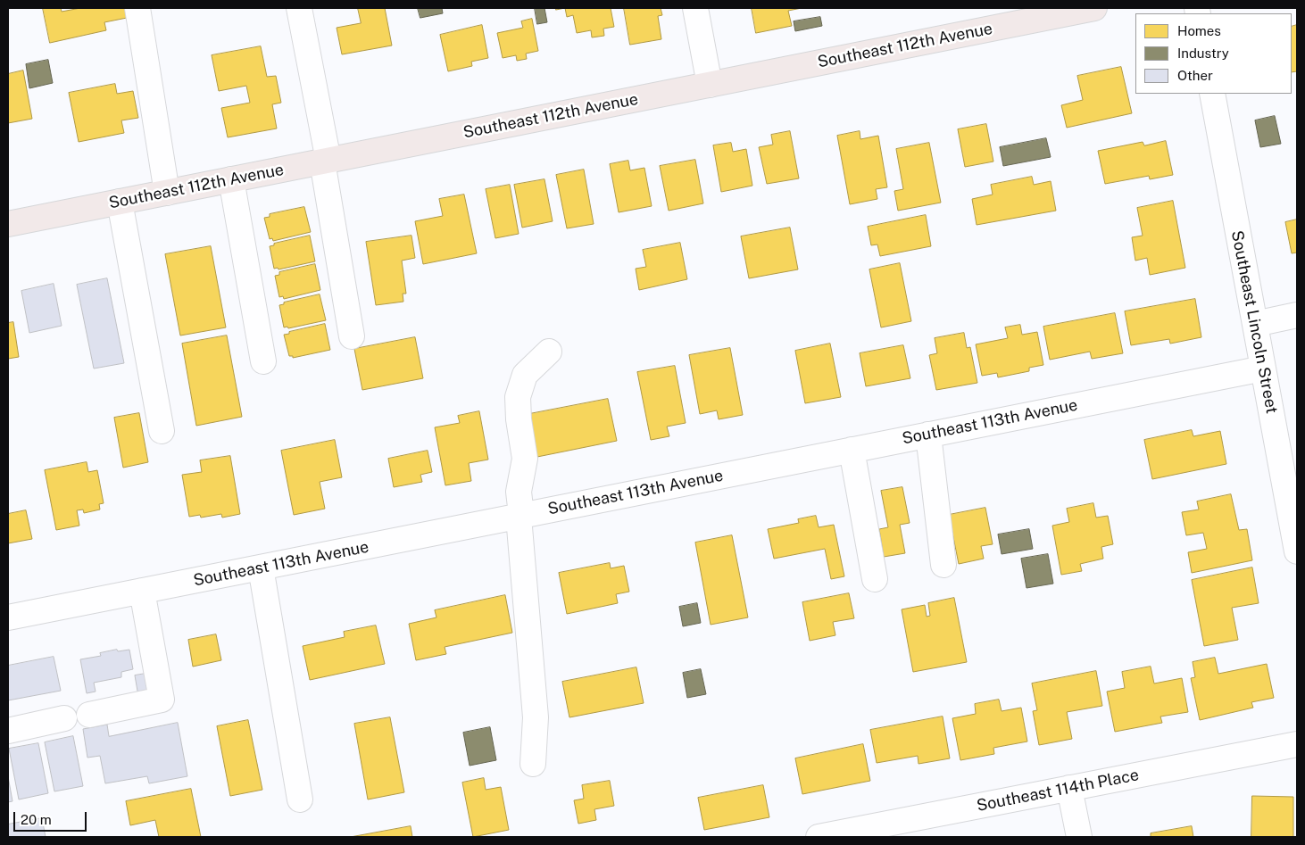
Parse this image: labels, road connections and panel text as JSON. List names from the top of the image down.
{
  "streets": {
    "main road": ["Southeast 112th Avenue"],
    "street": ["Southeast Lincoln Street", "Southeast 113th Avenue", "Southeast 114th Place"]
  },
  "crossings": [
    ["Southeast Lincoln Street", "Southeast 113th Avenue"]
  ],
  "legend": ["Homes", "Industry", "Other"],
  "scale_bar": "20 m"
}
